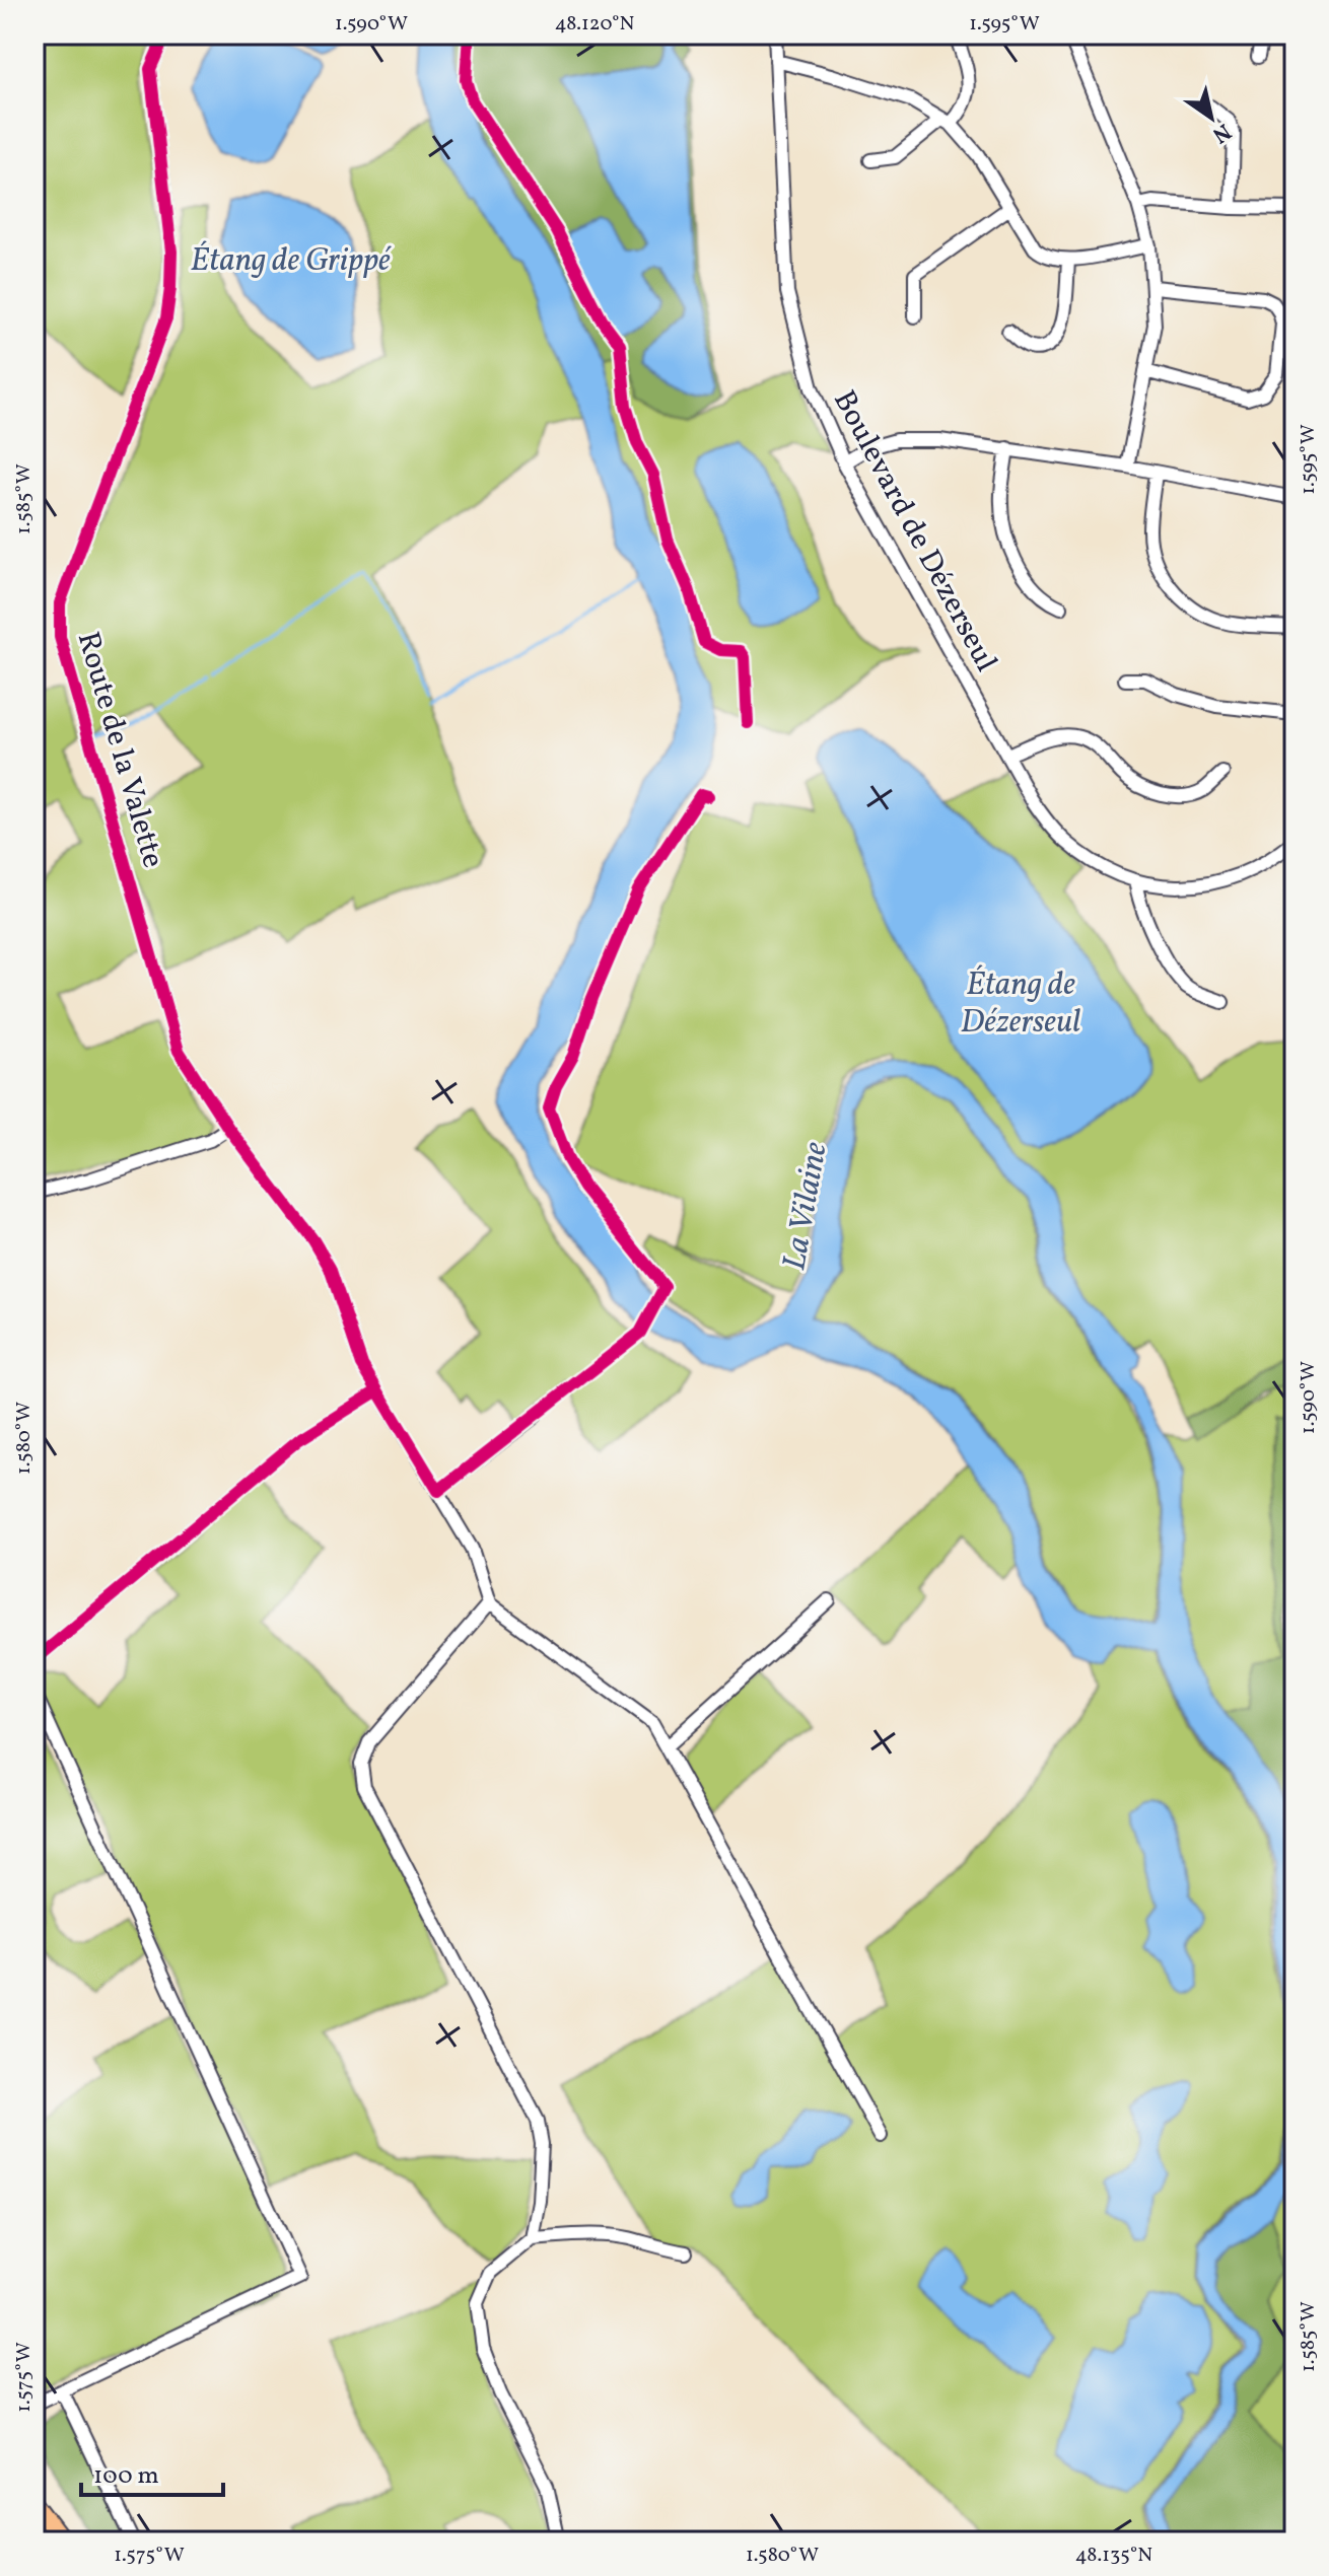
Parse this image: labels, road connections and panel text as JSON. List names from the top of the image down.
{
  "streets": {
    "street": ["Boulevard de Dézerseul", "Route de la Valette"]
  },
  "water": ["Étang de Grippé", "Étang de Dézerseul", "La Vilaine"],
  "scale_bar": "100 m",
  "north": "bottom right",
  "coordinates": [
    "1.590°W",
    "48.120°N",
    "1.595°W",
    "1.585°W",
    "1.580°W",
    "1.575°W",
    "48.135°N"
  ]
}
